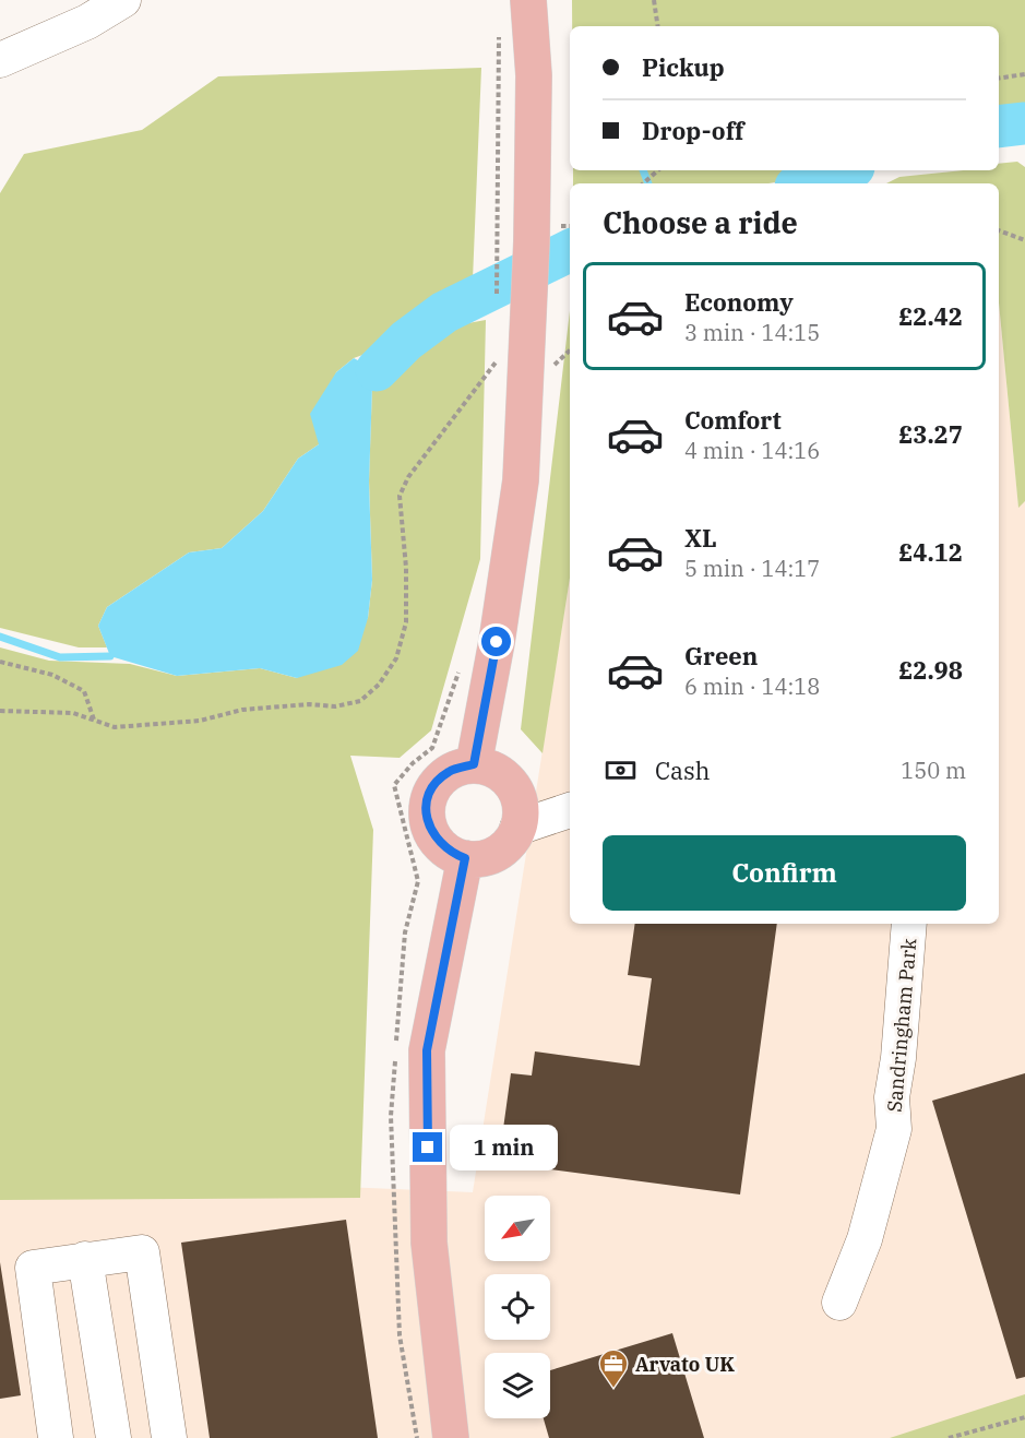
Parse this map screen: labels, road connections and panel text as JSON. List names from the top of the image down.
{
  "streets": {
    "street": ["Sandringham Park"]
  },
  "places": {
    "office": ["Arvato UK"]
  },
  "north": "bottom left",
  "page": {
    "banner": ["Pickup", "Drop-off"],
    "heading": "Choose a ride",
    "list": [
      {
        "name": "Economy",
        "note": "3 min · 14:15",
        "value": "£2.42"
      },
      {
        "name": "Comfort",
        "note": "4 min · 14:16",
        "value": "£3.27"
      },
      {
        "name": "XL",
        "note": "5 min · 14:17",
        "value": "£4.12"
      },
      {
        "name": "Green",
        "note": "6 min · 14:18",
        "value": "£2.98"
      }
    ],
    "pay": ["Cash", "150 m"],
    "buttons": "Confirm",
    "bubble": "1 min"
  }
}
